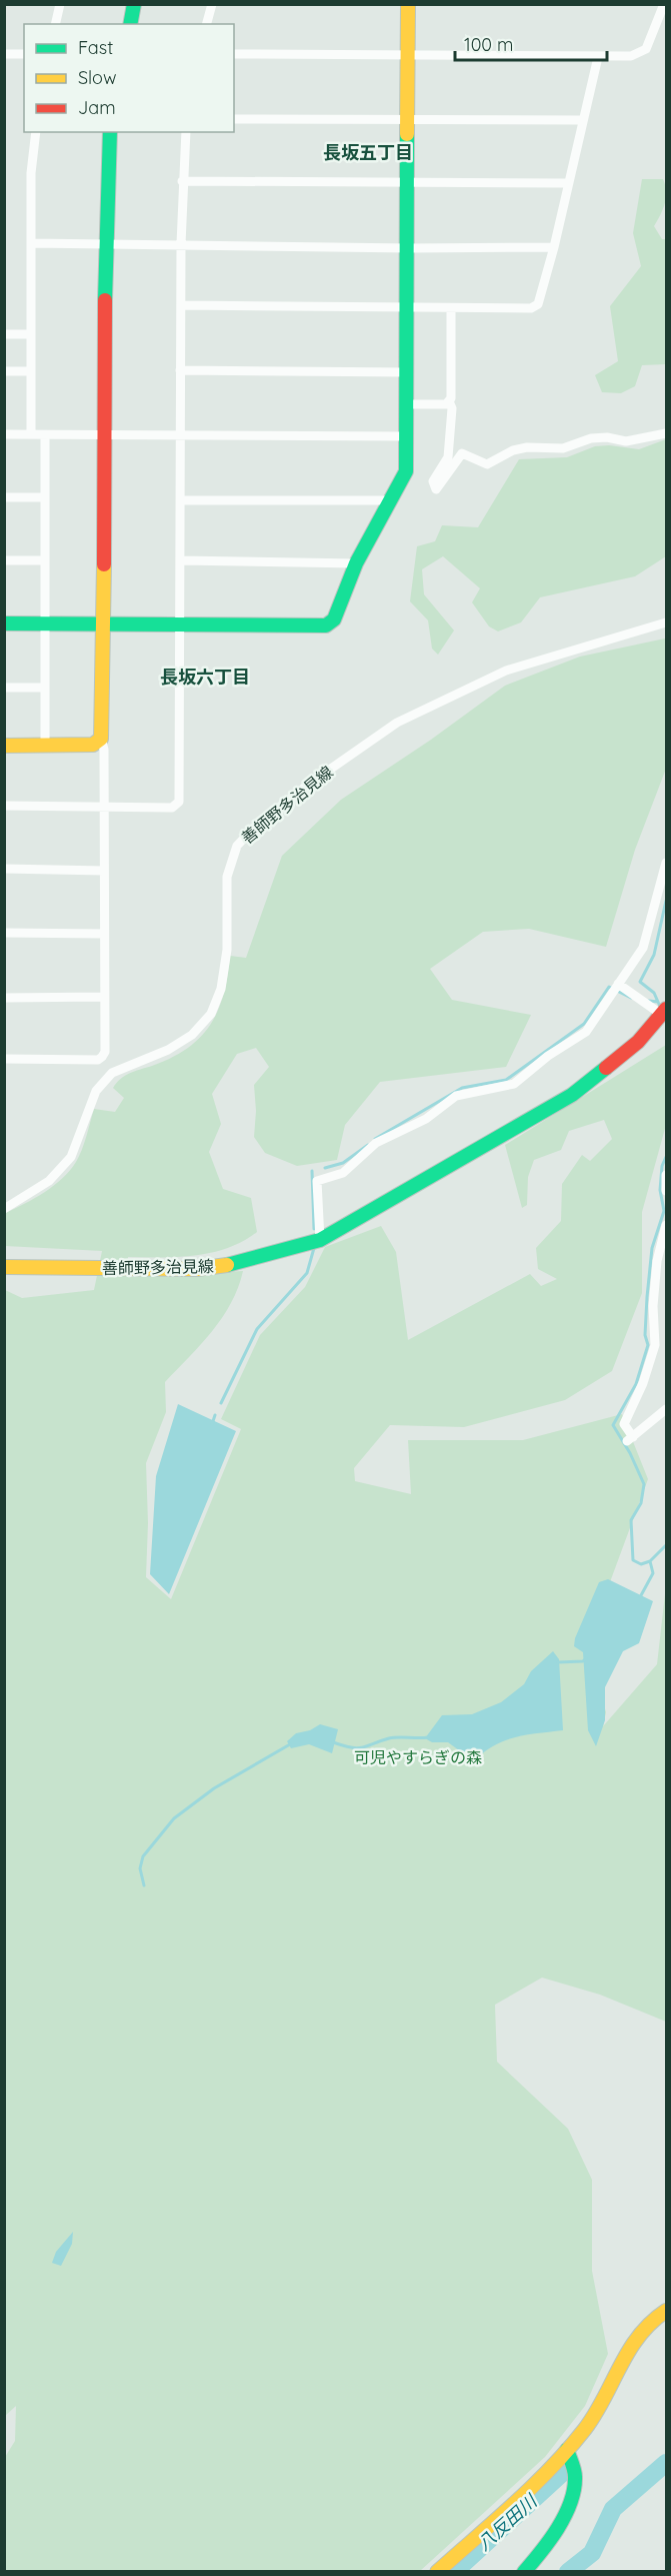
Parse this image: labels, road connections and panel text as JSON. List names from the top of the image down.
{
  "streets": {
    "street": ["善師野多治見線"]
  },
  "districts": ["長坂五丁目", "長坂六丁目"],
  "water": ["八反田川"],
  "parks": ["可児やすらぎの森"],
  "legend": ["Fast", "Slow", "Jam"],
  "scale_bar": "100 m"
}
